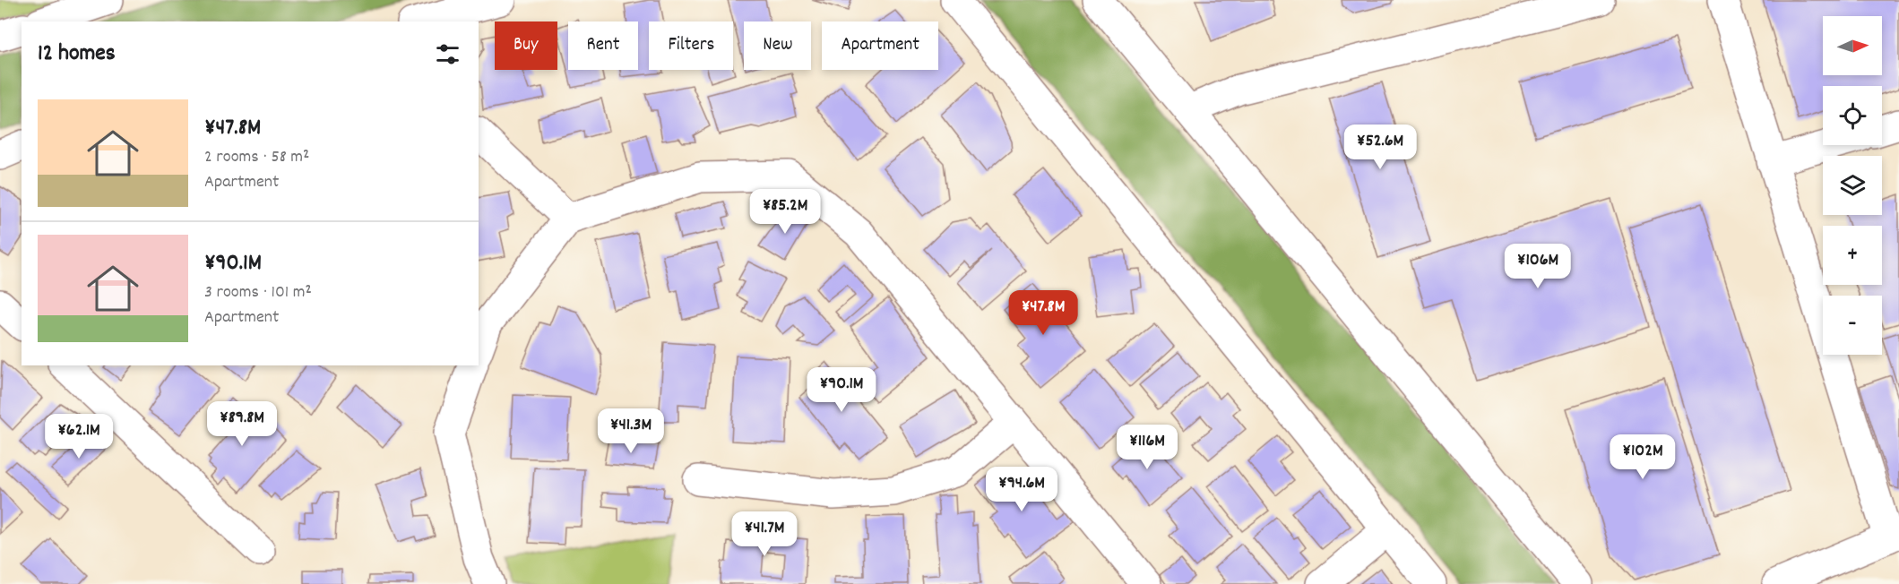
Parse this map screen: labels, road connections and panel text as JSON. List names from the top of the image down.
{
  "north": "right",
  "page": {
    "map_buttons": ["+", "−"],
    "chip": [
      "Buy",
      "Rent",
      "Filters",
      "New",
      "Apartment"
    ],
    "heading": "12 homes",
    "list": [
      {
        "name": "¥47.8M",
        "note": "2 rooms · 58 m² · Apartment"
      },
      {
        "name": "¥90.1M",
        "note": "3 rooms · 101 m² · Apartment"
      }
    ],
    "price": [
      "¥52.6M",
      "¥85.2M",
      "¥106M",
      "¥47.8M",
      "¥90.1M",
      "¥89.8M",
      "¥41.3M",
      "¥62.1M",
      "¥116M",
      "¥102M",
      "¥94.6M",
      "¥41.7M"
    ]
  }
}
